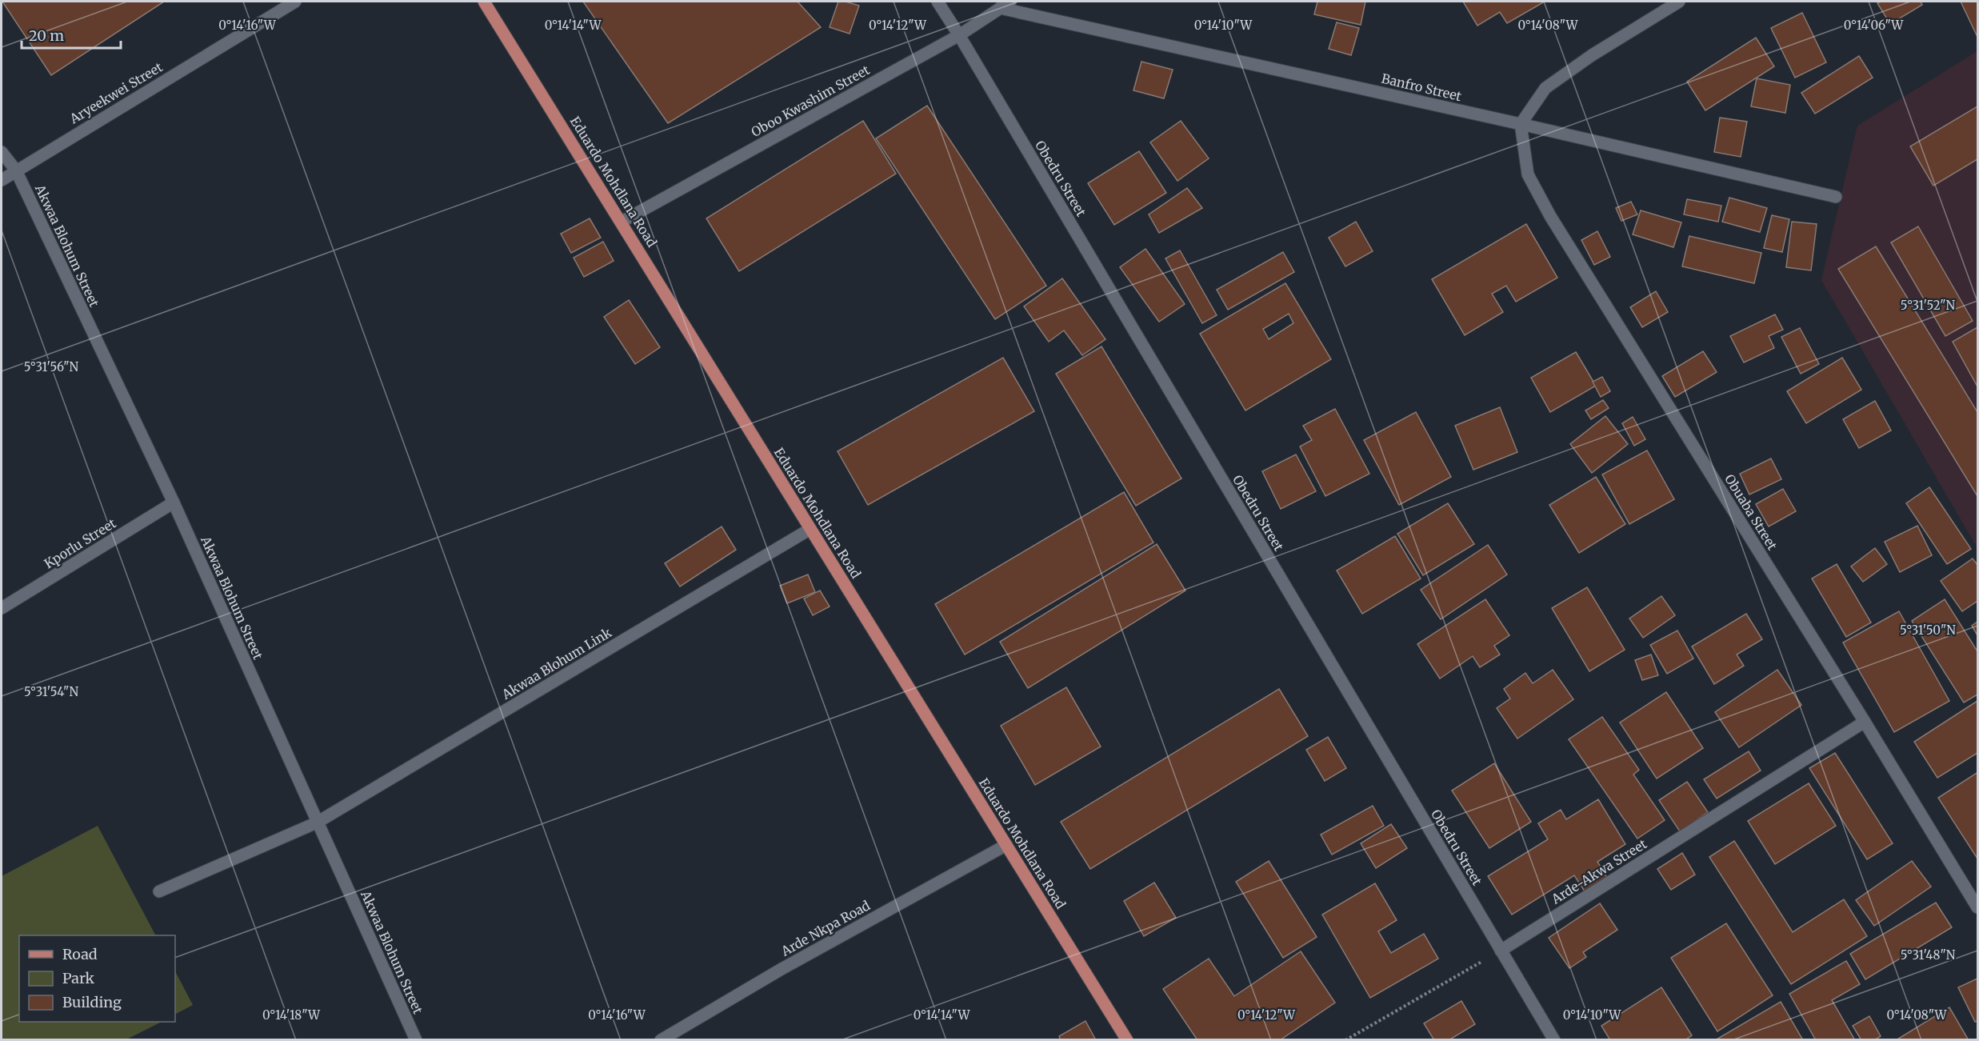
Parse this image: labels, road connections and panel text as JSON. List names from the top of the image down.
{
  "streets": {
    "main road": ["Eduardo Mohdlana Road"],
    "street": [
      "Banfro Street",
      "Aryeekwei Street",
      "Oboo Kwashim Street",
      "Obedru Street",
      "Akwaa Blohum Street",
      "Obuaba Street",
      "Kporlu Street",
      "Akwaa Blohum Link",
      "Arde-Akwa Street",
      "Arde Nkpa Road"
    ]
  },
  "crossings": [
    ["Banfro Street", "Oboo Kwashim Street"],
    ["Banfro Street", "Obuaba Street"],
    ["Aryeekwei Street", "Akwaa Blohum Street"],
    ["Oboo Kwashim Street", "Obedru Street"],
    ["Oboo Kwashim Street", "Eduardo Mohdlana Road"],
    ["Obedru Street", "Arde-Akwa Street"],
    ["Eduardo Mohdlana Road", "Akwaa Blohum Link"],
    ["Eduardo Mohdlana Road", "Arde Nkpa Road"],
    ["Akwaa Blohum Street", "Kporlu Street"],
    ["Akwaa Blohum Street", "Akwaa Blohum Link"],
    ["Obuaba Street", "Arde-Akwa Street"]
  ],
  "legend": ["Road", "Park", "Building"],
  "scale_bar": "20 m",
  "coordinates": [
    "0°14'16\"W",
    "0°14'14\"W",
    "0°14'12\"W",
    "0°14'10\"W",
    "0°14'08\"W",
    "0°14'06\"W",
    "5°31'52\"N",
    "5°31'56\"N",
    "5°31'50\"N",
    "5°31'54\"N",
    "5°31'48\"N",
    "0°14'18\"W"
  ]
}
